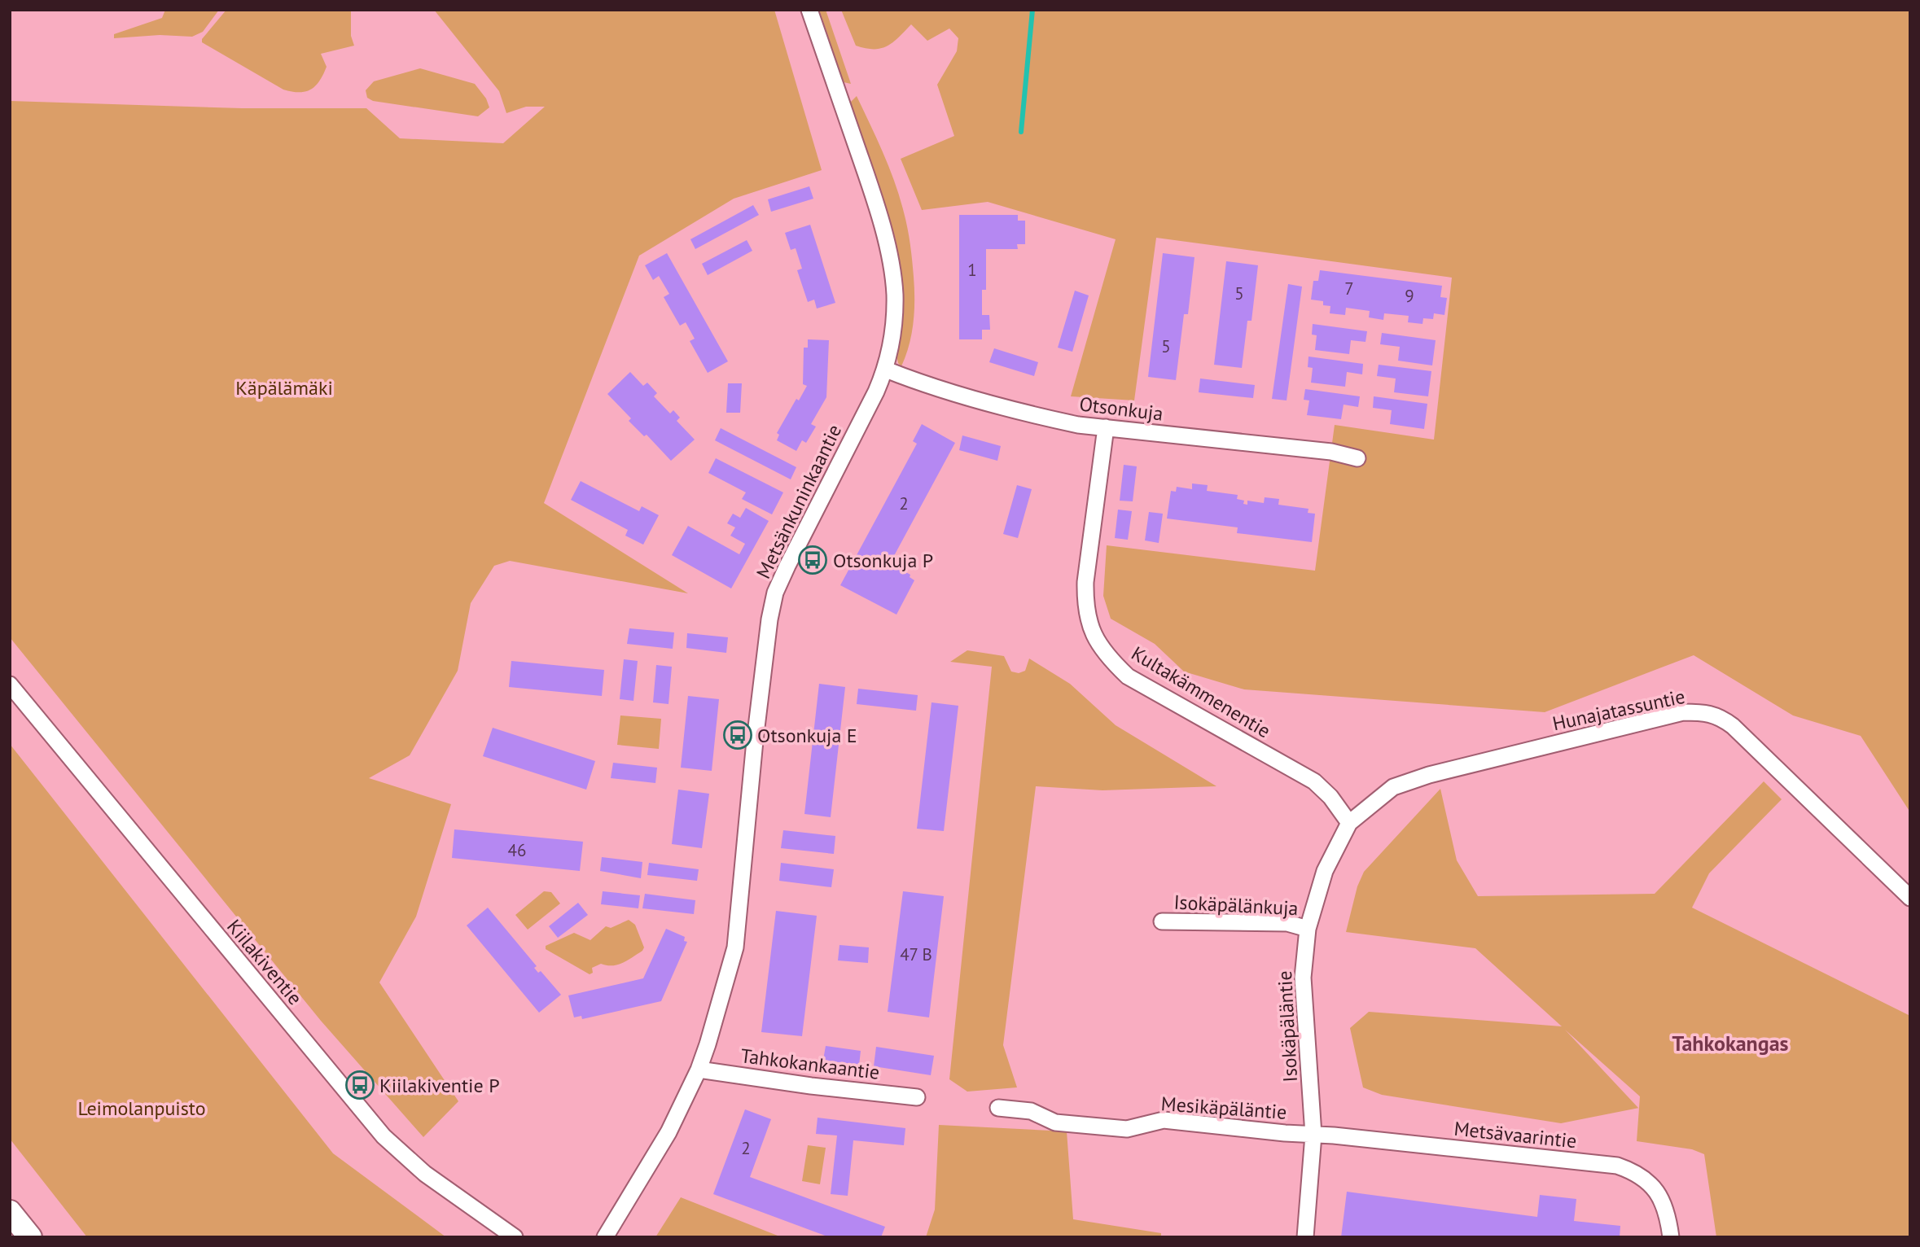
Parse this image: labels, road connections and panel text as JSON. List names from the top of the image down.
{
  "streets": {
    "street": [
      "Otsonkuja",
      "Metsänkuninkaantie",
      "Kultakämmenentie",
      "Hunajatassuntie",
      "Isokäpälänkuja",
      "Kiilakiventie",
      "Isokäpäläntie",
      "Tahkokankaantie",
      "Mesikäpäläntie",
      "Metsävaarintie"
    ]
  },
  "crossings": [
    ["Otsonkuja", "Metsänkuninkaantie"],
    ["Otsonkuja", "Kultakämmenentie"],
    ["Metsänkuninkaantie", "Tahkokankaantie"],
    ["Kultakämmenentie", "Hunajatassuntie"],
    ["Kultakämmenentie", "Isokäpäläntie"],
    ["Hunajatassuntie", "Isokäpäläntie"],
    ["Isokäpälänkuja", "Isokäpäläntie"],
    ["Isokäpäläntie", "Mesikäpäläntie"],
    ["Isokäpäläntie", "Metsävaarintie"],
    ["Mesikäpäläntie", "Metsävaarintie"]
  ],
  "districts": ["Tahkokangas"],
  "parks": ["Käpälämäki", "Leimolanpuisto"],
  "places": {
    "bus stop": ["Otsonkuja P", "Otsonkuja E", "Kiilakiventie P"]
  },
  "house_numbers": [
    "1",
    "7",
    "5",
    "9",
    "5",
    "2",
    "46",
    "47 B",
    "2"
  ]
}
